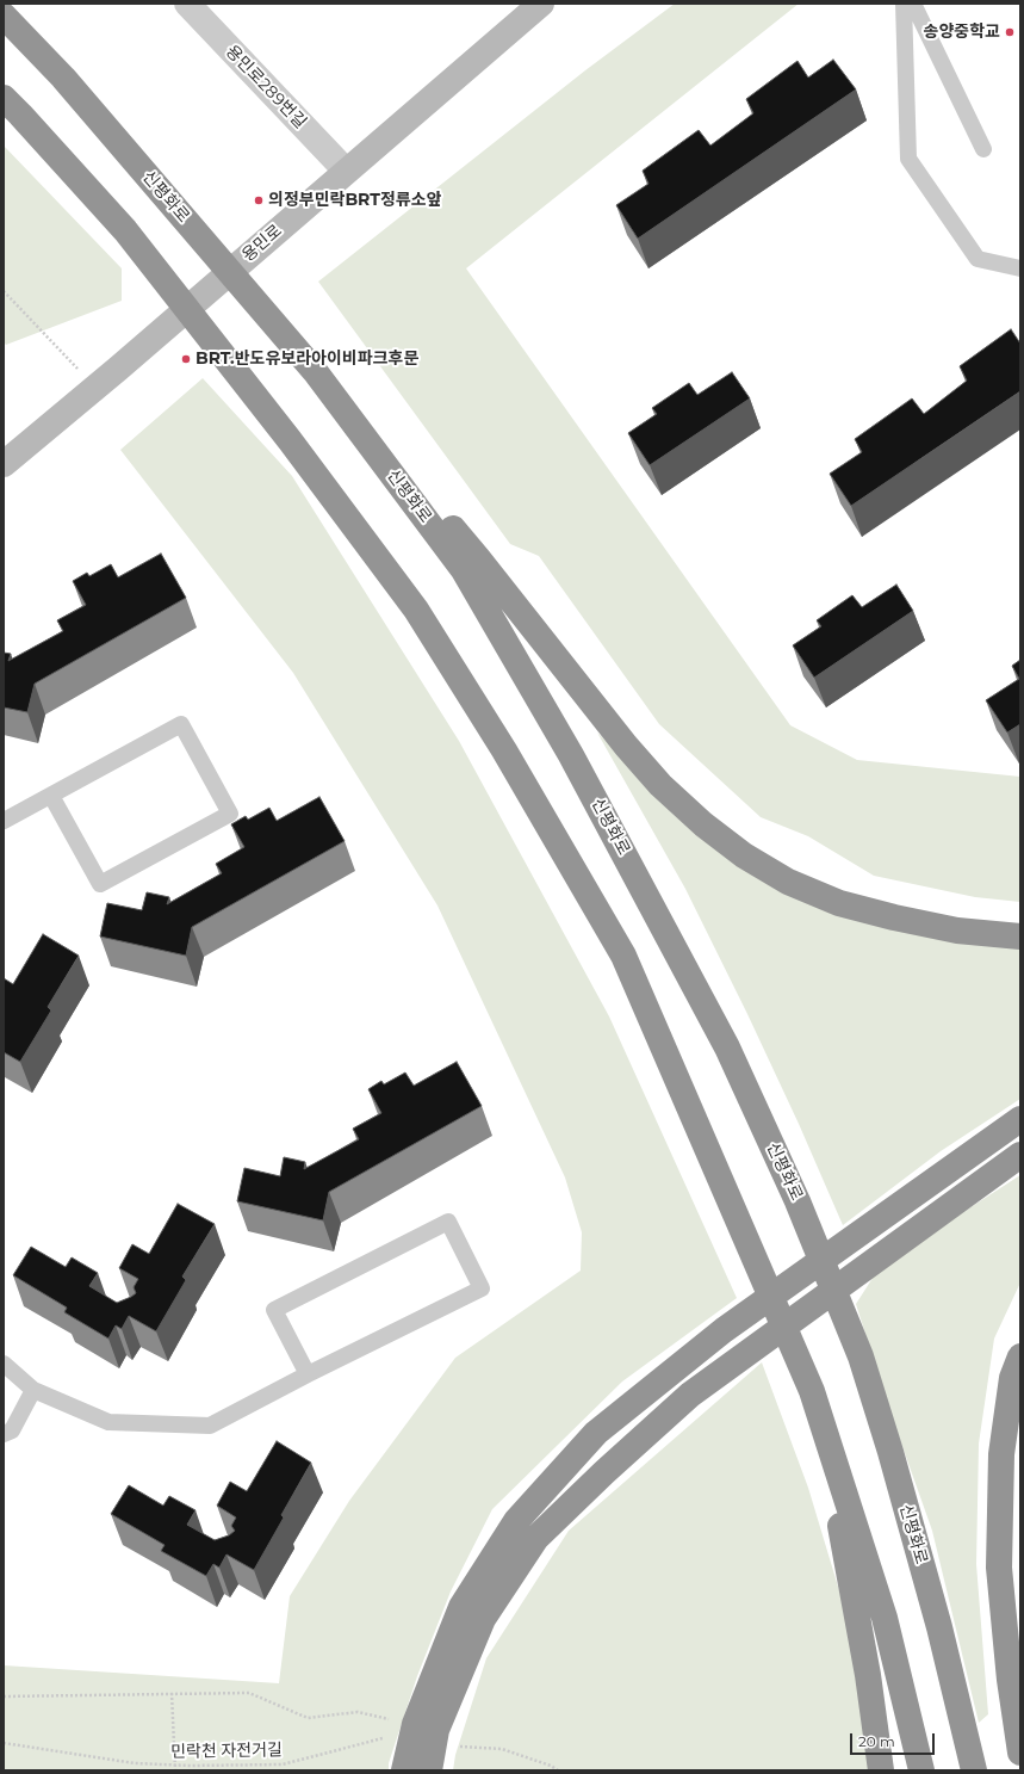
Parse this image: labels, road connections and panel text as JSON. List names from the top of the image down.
{
  "streets": {
    "highway": ["신평화로"],
    "street": ["용민로289번길", "용민로"],
    "path": ["민락천 자전거길"]
  },
  "crossings": [
    ["용민로289번길", "용민로"]
  ],
  "places": ["송양중학교", "의정부민락BRT정류소앞", "BRT.반도유보라아이비파크후문"],
  "scale_bar": "20 m"
}
